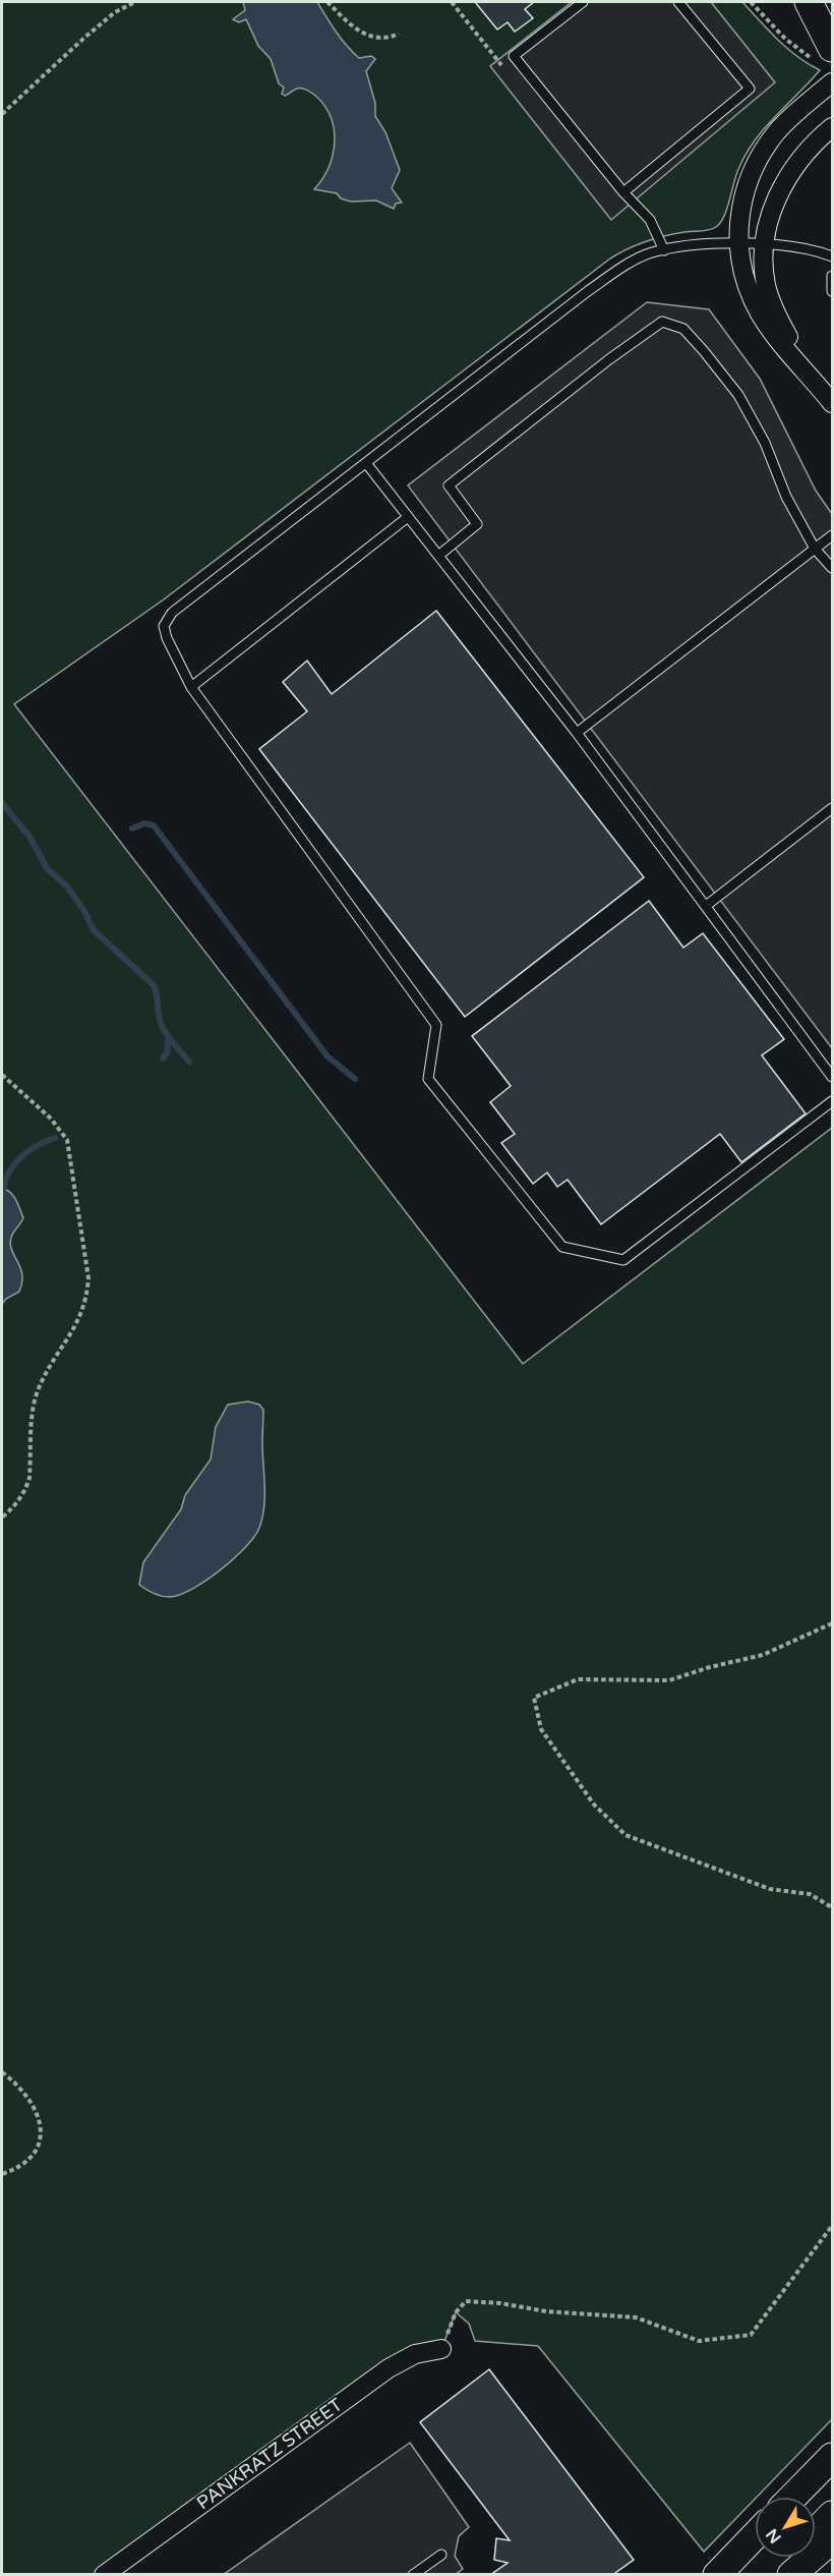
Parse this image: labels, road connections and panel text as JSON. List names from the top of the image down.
{
  "streets": {
    "street": ["PANKRATZ STREET"]
  },
  "north": "bottom left"
}
